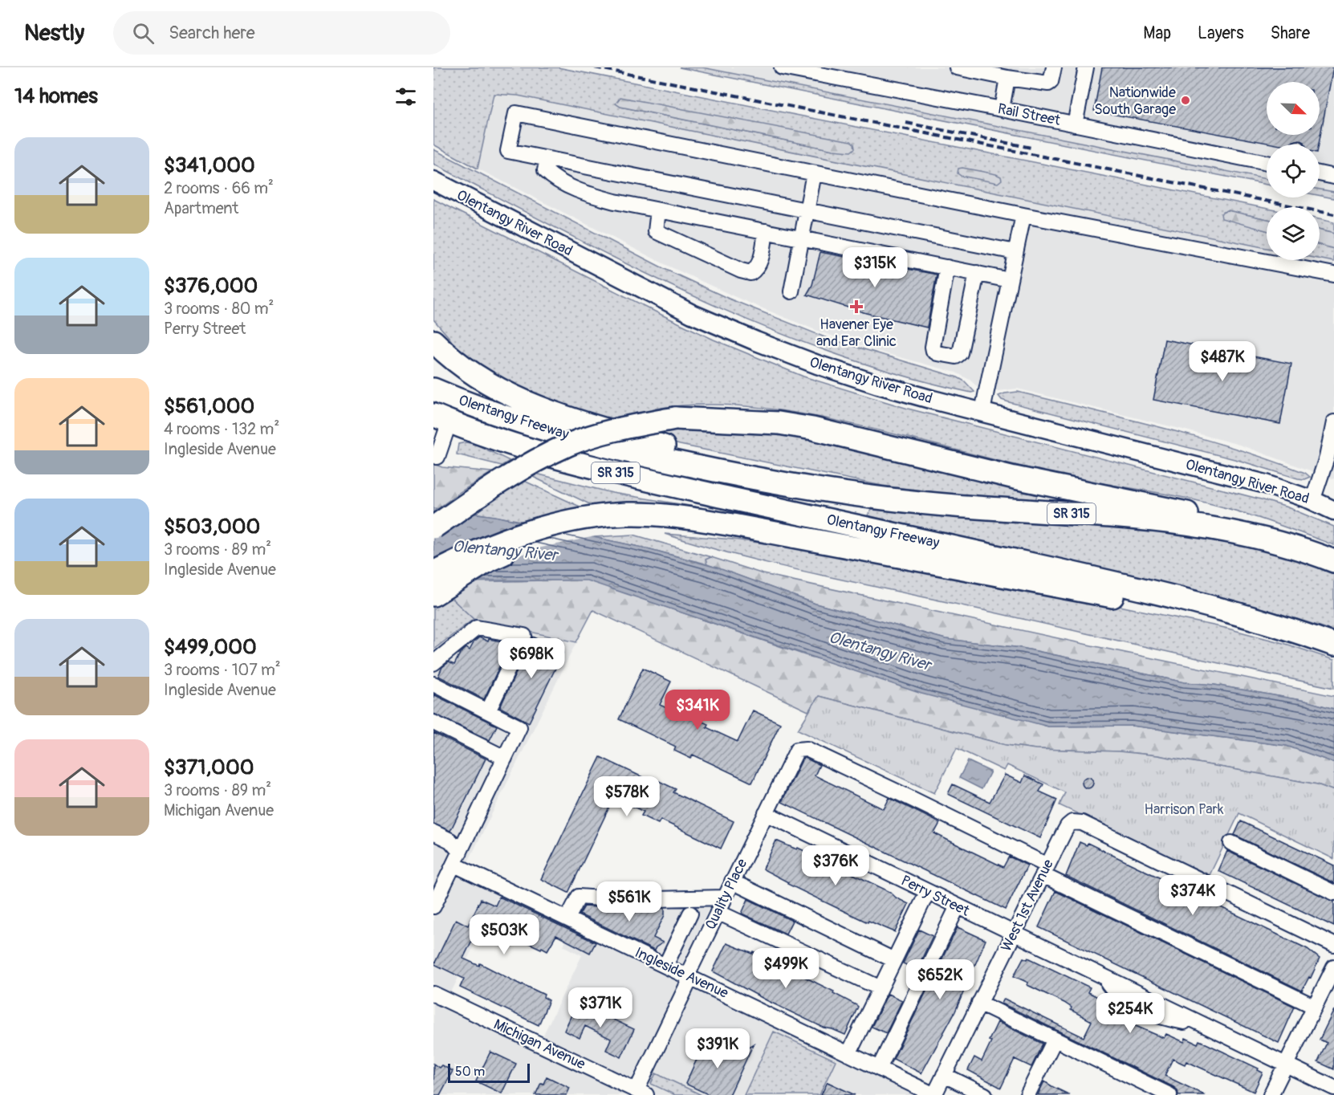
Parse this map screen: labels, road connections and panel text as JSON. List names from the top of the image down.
{
  "streets": {
    "highway": ["Olentangy Freeway", "SR 315"],
    "main road": ["Olentangy River Road"],
    "street": [
      "Rail Street",
      "Quality Place",
      "Perry Street",
      "West 1st Avenue",
      "Ingleside Avenue",
      "Michigan Avenue"
    ]
  },
  "crossings": [
    ["Quality Place", "Perry Street"],
    ["Quality Place", "West 1st Avenue"],
    ["Quality Place", "Ingleside Avenue"],
    ["Quality Place", "Michigan Avenue"],
    ["Perry Street", "West 1st Avenue"],
    ["West 1st Avenue", "Ingleside Avenue"]
  ],
  "water": ["Olentangy River"],
  "parks": ["Harrison Park"],
  "places": {
    "other": ["Nationwide South Garage"],
    "health": ["Havener Eye and Ear Clinic"]
  },
  "scale_bar": "50 m",
  "north": "bottom right",
  "page": {
    "header": "Nestly",
    "search": "Search here",
    "nav": ["Map", "Layers", "Share"],
    "heading": "14 homes",
    "list": [
      {
        "name": "$341,000",
        "note": "2 rooms · 66 m² · Apartment"
      },
      {
        "name": "$376,000",
        "note": "3 rooms · 80 m² · Perry Street"
      },
      {
        "name": "$561,000",
        "note": "4 rooms · 132 m² · Ingleside Avenue"
      },
      {
        "name": "$503,000",
        "note": "3 rooms · 89 m² · Ingleside Avenue"
      },
      {
        "name": "$499,000",
        "note": "3 rooms · 107 m² · Ingleside Avenue"
      },
      {
        "name": "$371,000",
        "note": "3 rooms · 89 m² · Michigan Avenue"
      }
    ],
    "price": [
      "$315K",
      "$487K",
      "$698K",
      "$341K",
      "$578K",
      "$376K",
      "$374K",
      "$561K",
      "$503K",
      "$499K",
      "$652K",
      "$371K",
      "$254K",
      "$391K"
    ],
    "scale": "50 m"
  }
}
